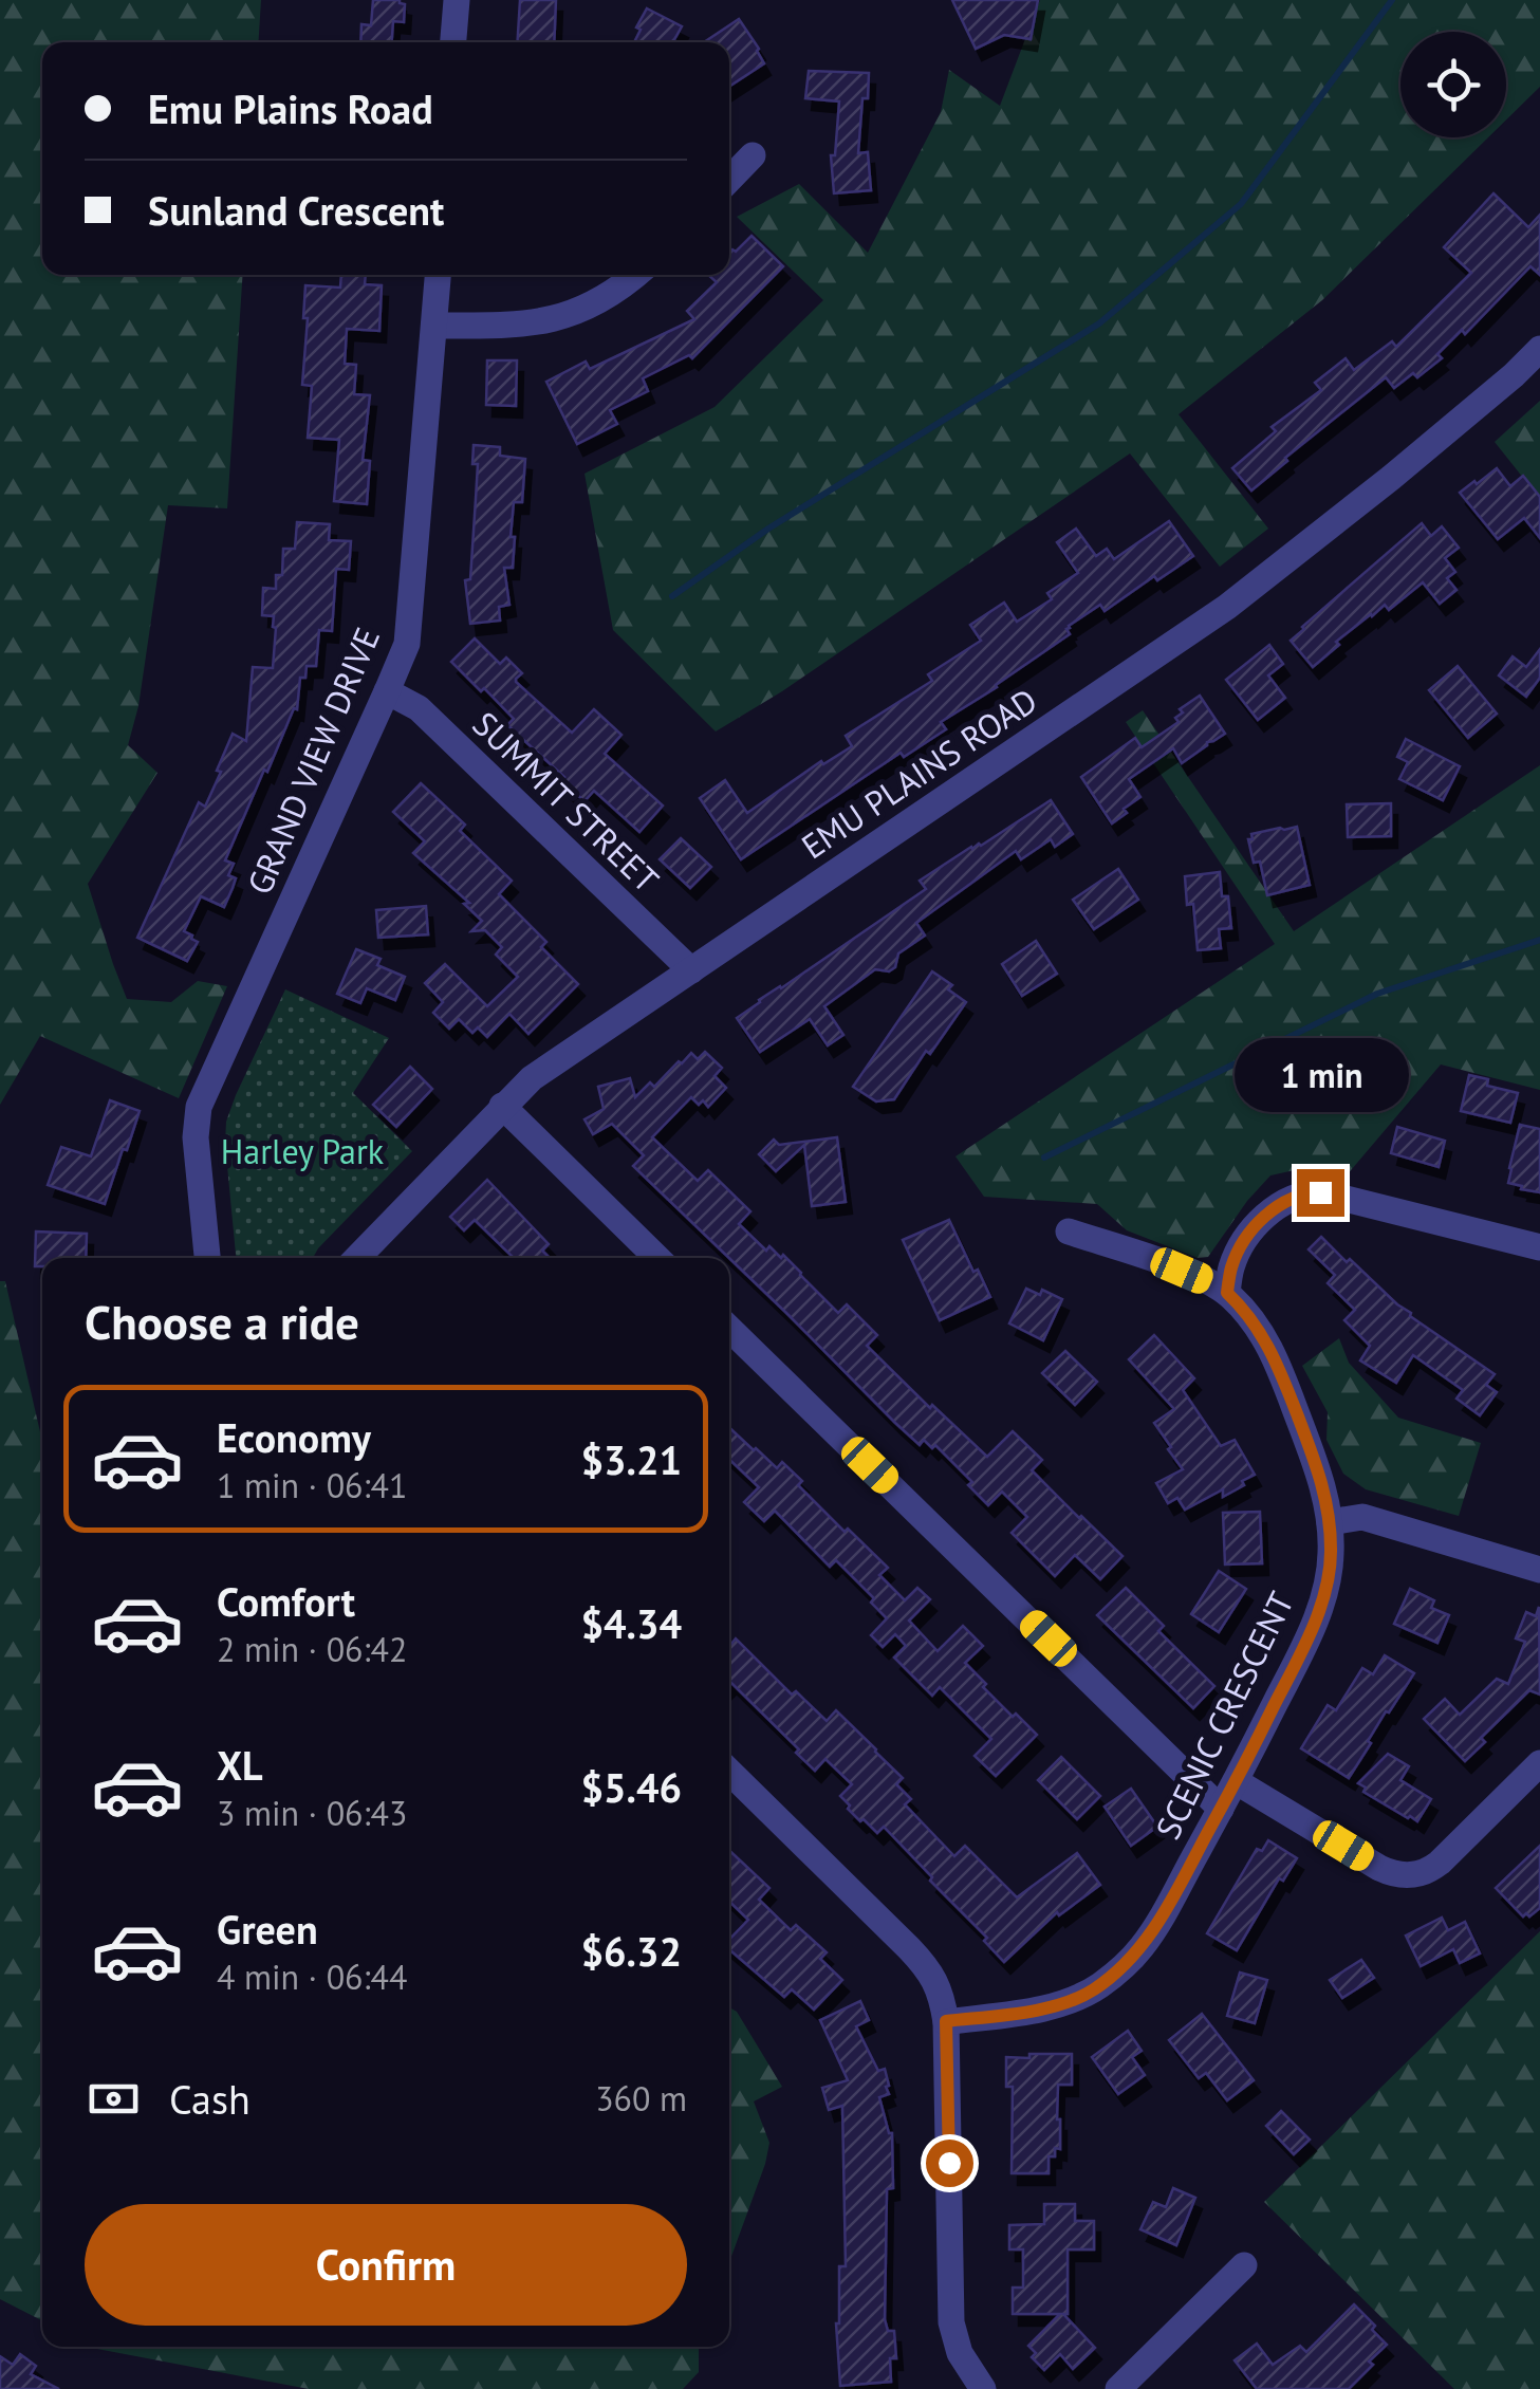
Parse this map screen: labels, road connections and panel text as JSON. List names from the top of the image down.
{
  "streets": {
    "street": [
      "GRAND VIEW DRIVE",
      "EMU PLAINS ROAD",
      "SUMMIT STREET",
      "SCENIC CRESCENT"
    ]
  },
  "crossings": [
    ["GRAND VIEW DRIVE", "SUMMIT STREET"],
    ["EMU PLAINS ROAD", "SUMMIT STREET"]
  ],
  "parks": ["Harley Park"],
  "page": {
    "banner": ["Emu Plains Road", "Sunland Crescent"],
    "bubble": "1 min",
    "heading": "Choose a ride",
    "list": [
      {
        "name": "Economy",
        "note": "1 min · 06:41",
        "value": "$3.21"
      },
      {
        "name": "Comfort",
        "note": "2 min · 06:42",
        "value": "$4.34"
      },
      {
        "name": "XL",
        "note": "3 min · 06:43",
        "value": "$5.46"
      },
      {
        "name": "Green",
        "note": "4 min · 06:44",
        "value": "$6.32"
      }
    ],
    "pay": ["Cash", "360 m"],
    "buttons": "Confirm"
  }
}
